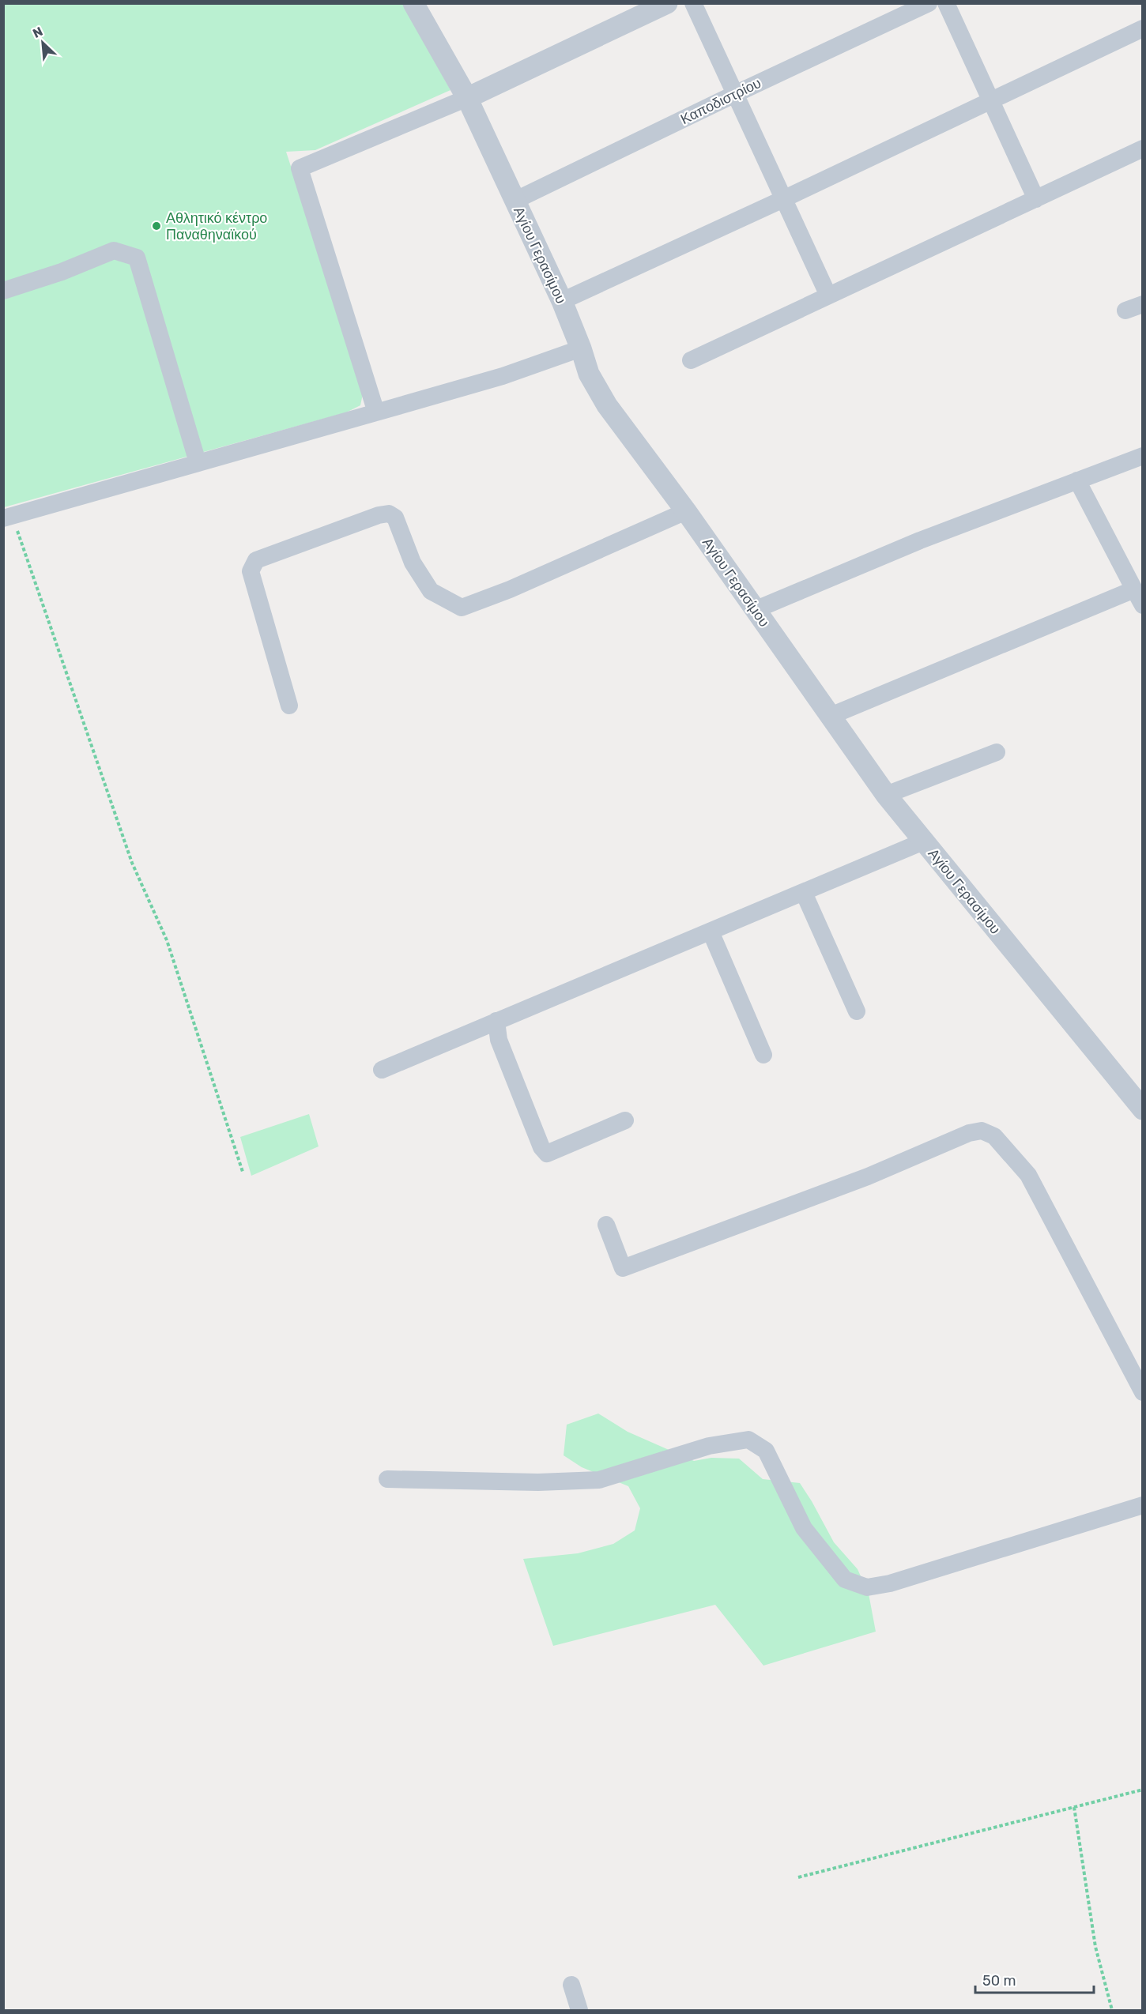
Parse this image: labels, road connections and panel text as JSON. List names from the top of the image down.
{
  "streets": {
    "street": ["Καποδιστρίου", "Αγίου Γερασίμου"]
  },
  "crossings": [
    ["Καποδιστρίου", "Αγίου Γερασίμου"]
  ],
  "places": ["Αθλητικό κέντρο Παναθηναϊκού"],
  "scale_bar": "50 m",
  "north": "top left"
}
